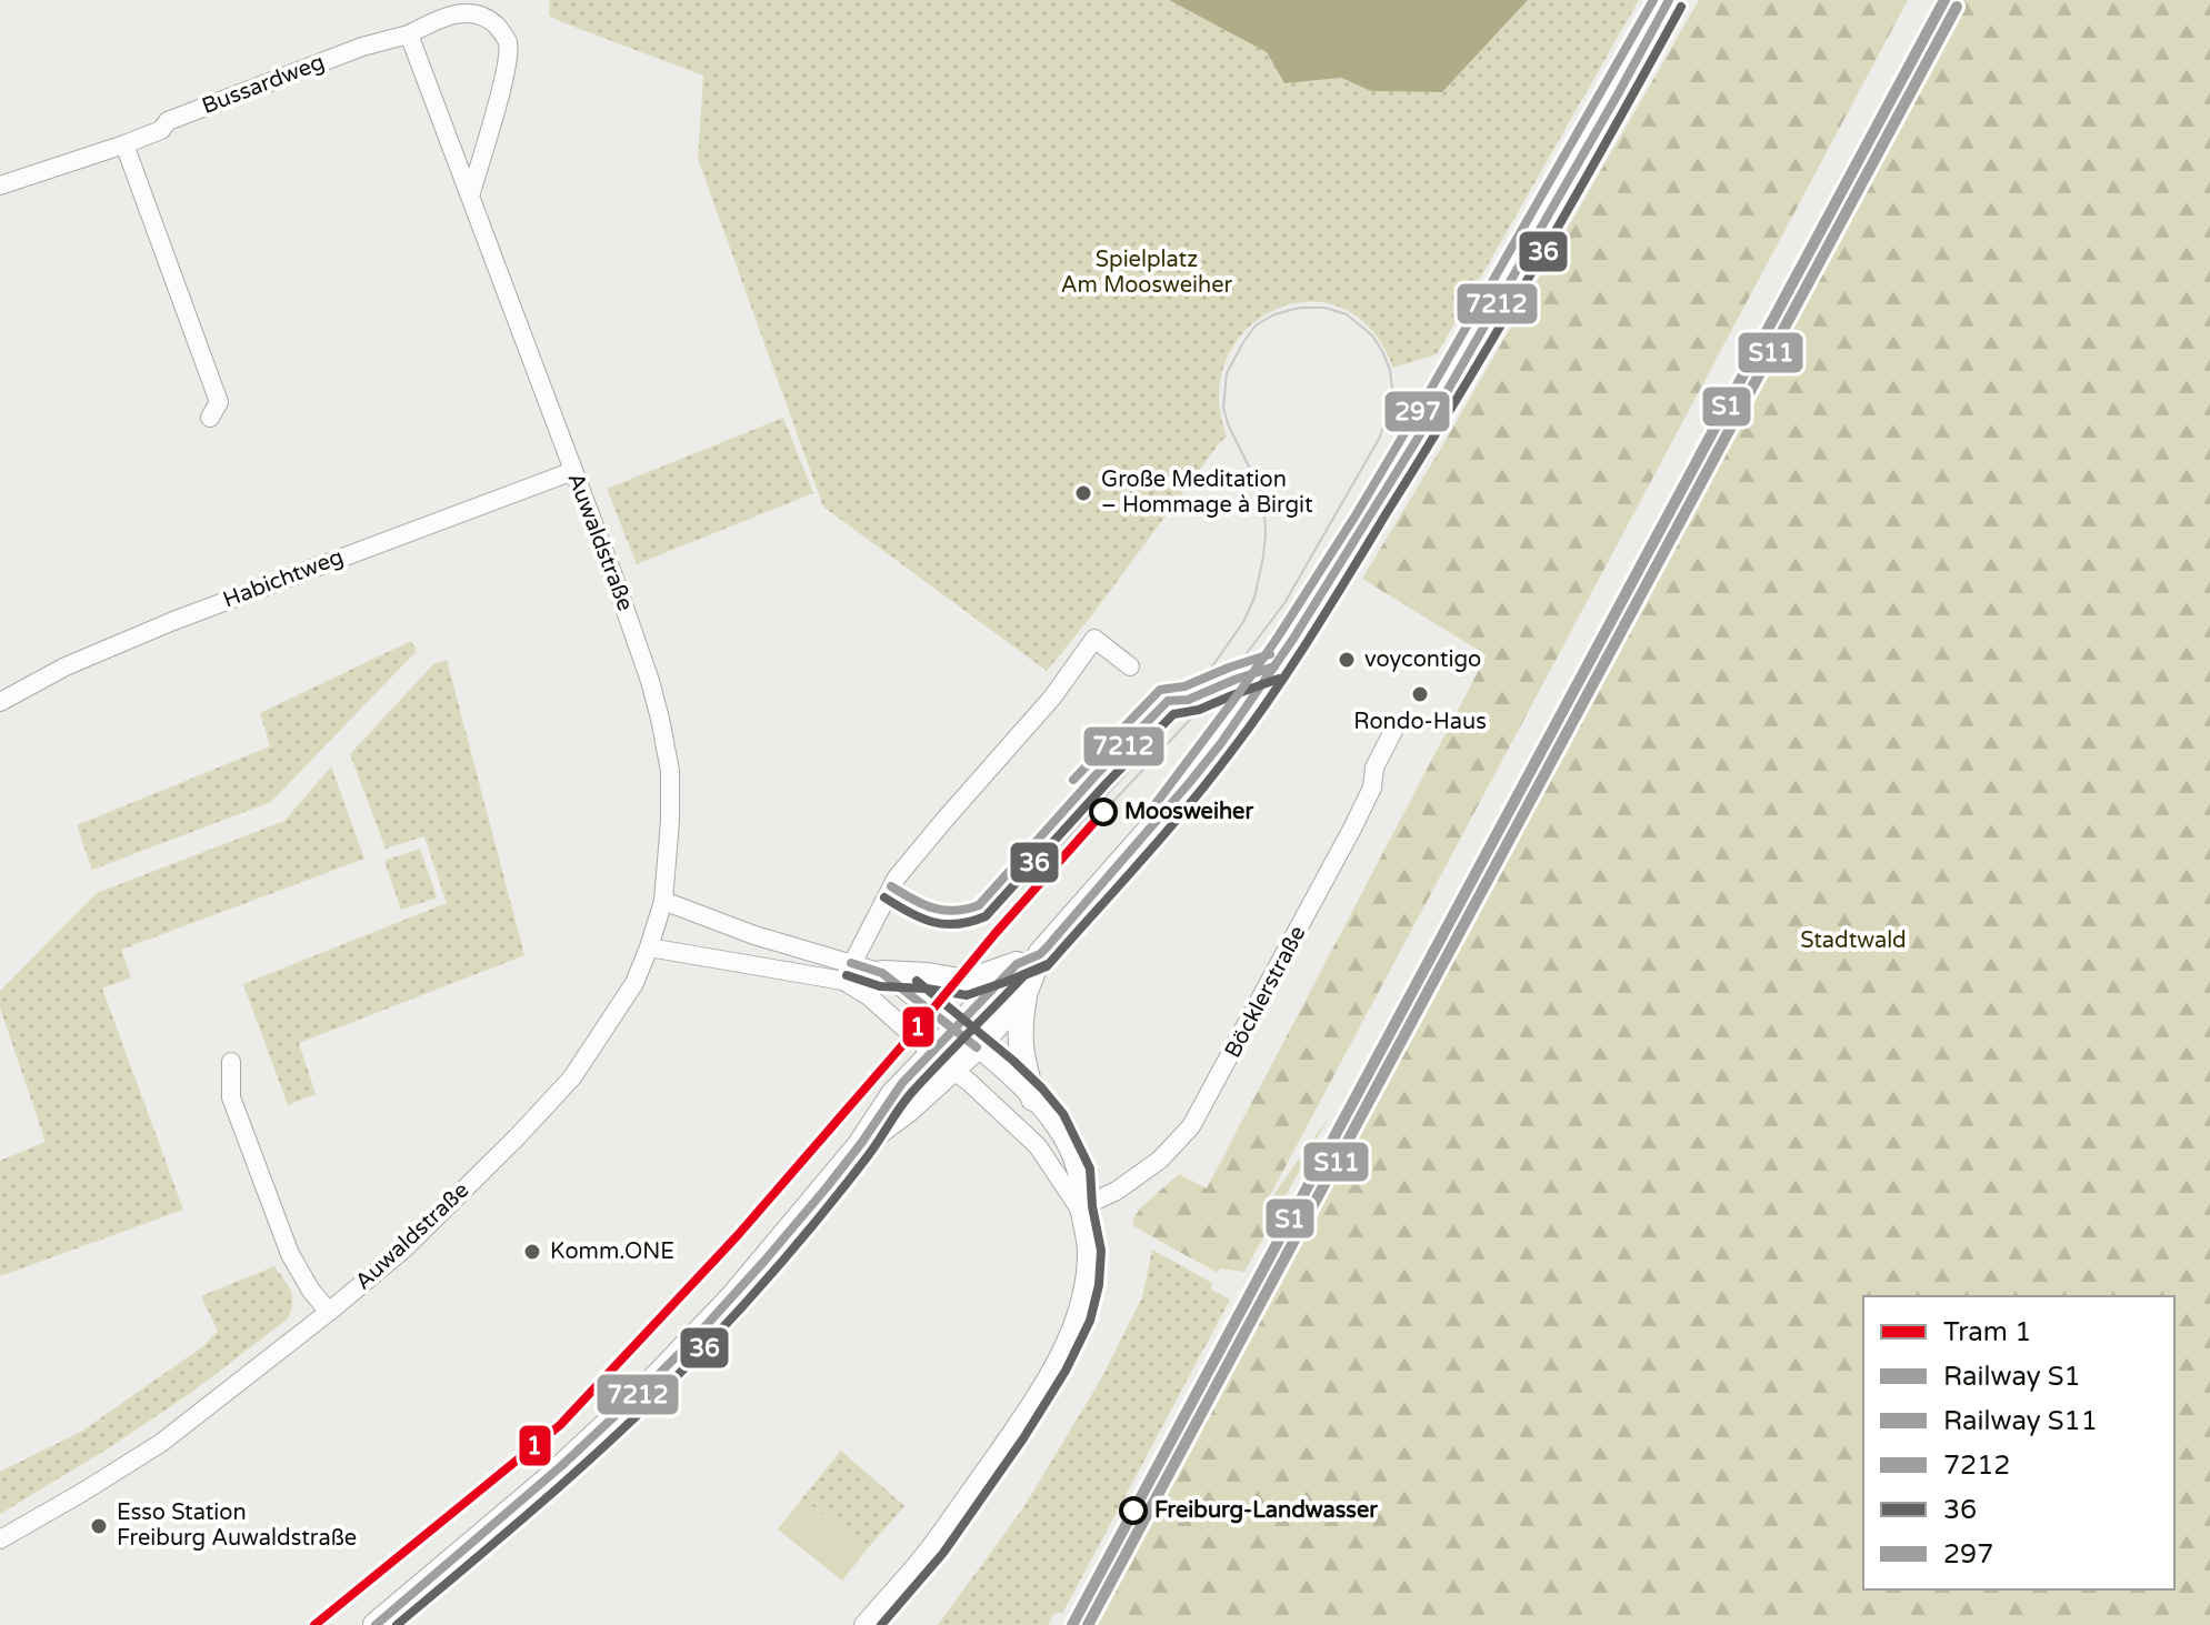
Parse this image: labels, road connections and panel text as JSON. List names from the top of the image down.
{
  "streets": {
    "street": [
      "Bussardweg",
      "Auwaldstraße",
      "Habichtweg",
      "Böcklerstraße"
    ]
  },
  "crossings": [
    ["Bussardweg", "Auwaldstraße"],
    ["Auwaldstraße", "Habichtweg"]
  ],
  "parks": ["Spielplatz Am Moosweiher", "Stadtwald"],
  "places": [
    "Große Meditation – Hommage à Birgit",
    "voycontigo",
    "Rondo-Haus",
    "Moosweiher",
    "Komm.ONE",
    "Freiburg-Landwasser",
    "Esso Station Freiburg Auwaldstraße"
  ],
  "lines": [
    "rail line S1",
    "transit line 7212",
    "transit line 297",
    "rail line S11",
    "transit line 36",
    "tram line 1"
  ],
  "legend": [
    "Tram 1",
    "Railway S1",
    "Railway S11",
    "7212",
    "36",
    "297"
  ]
}
